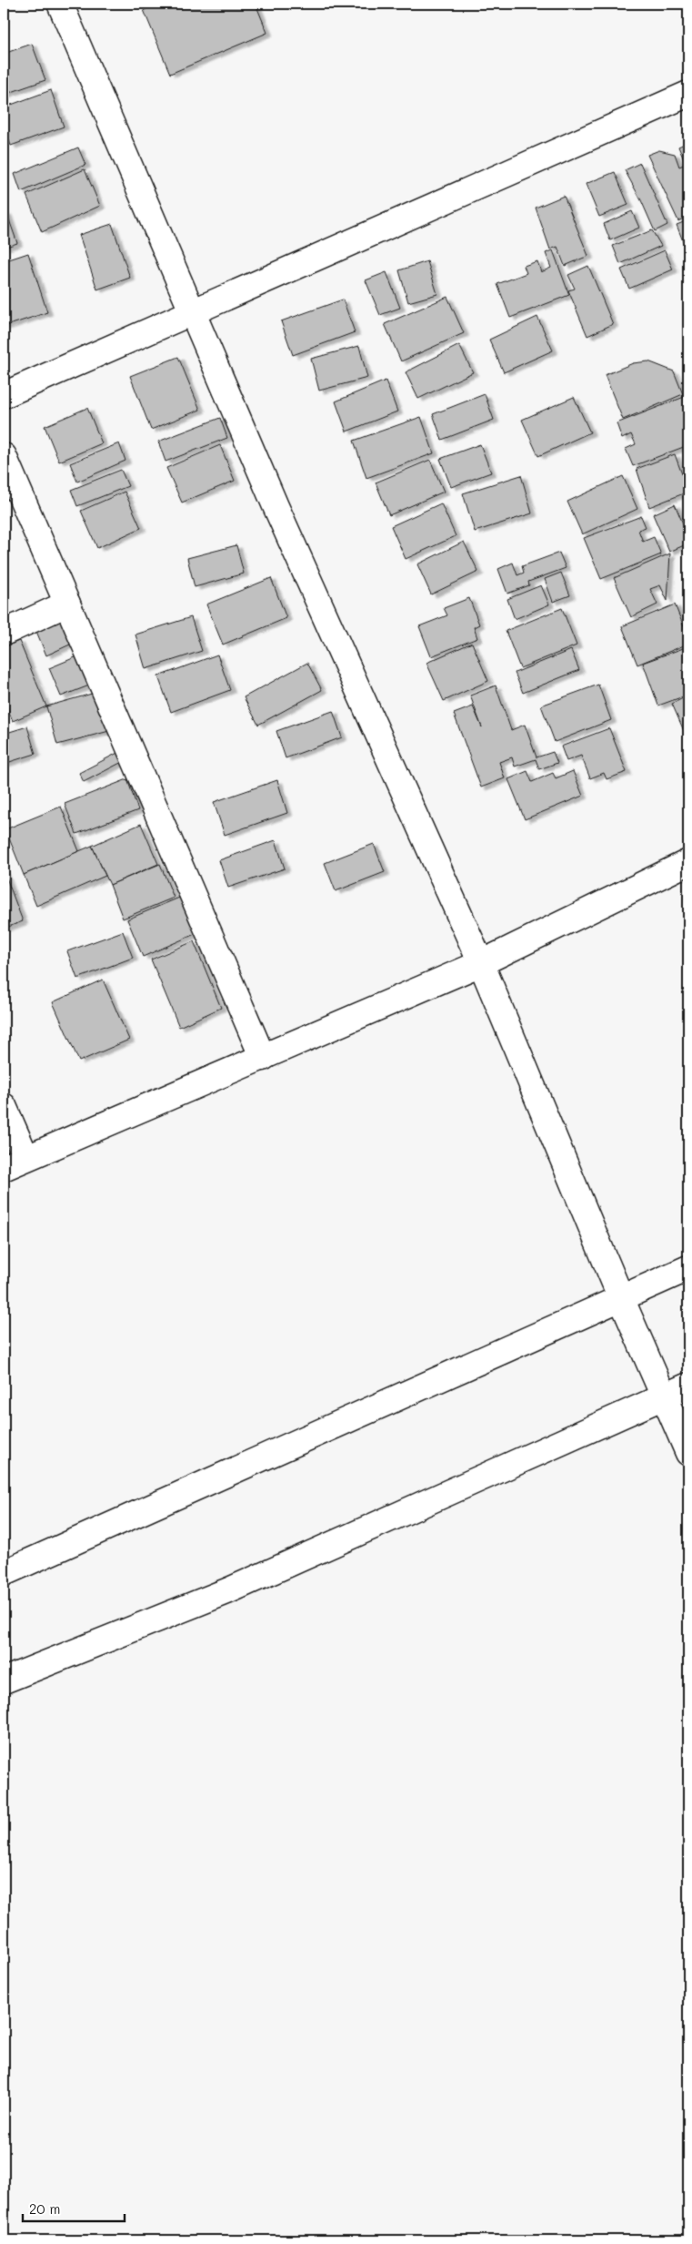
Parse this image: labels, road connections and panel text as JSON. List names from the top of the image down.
{
  "scale_bar": "20 m"
}
